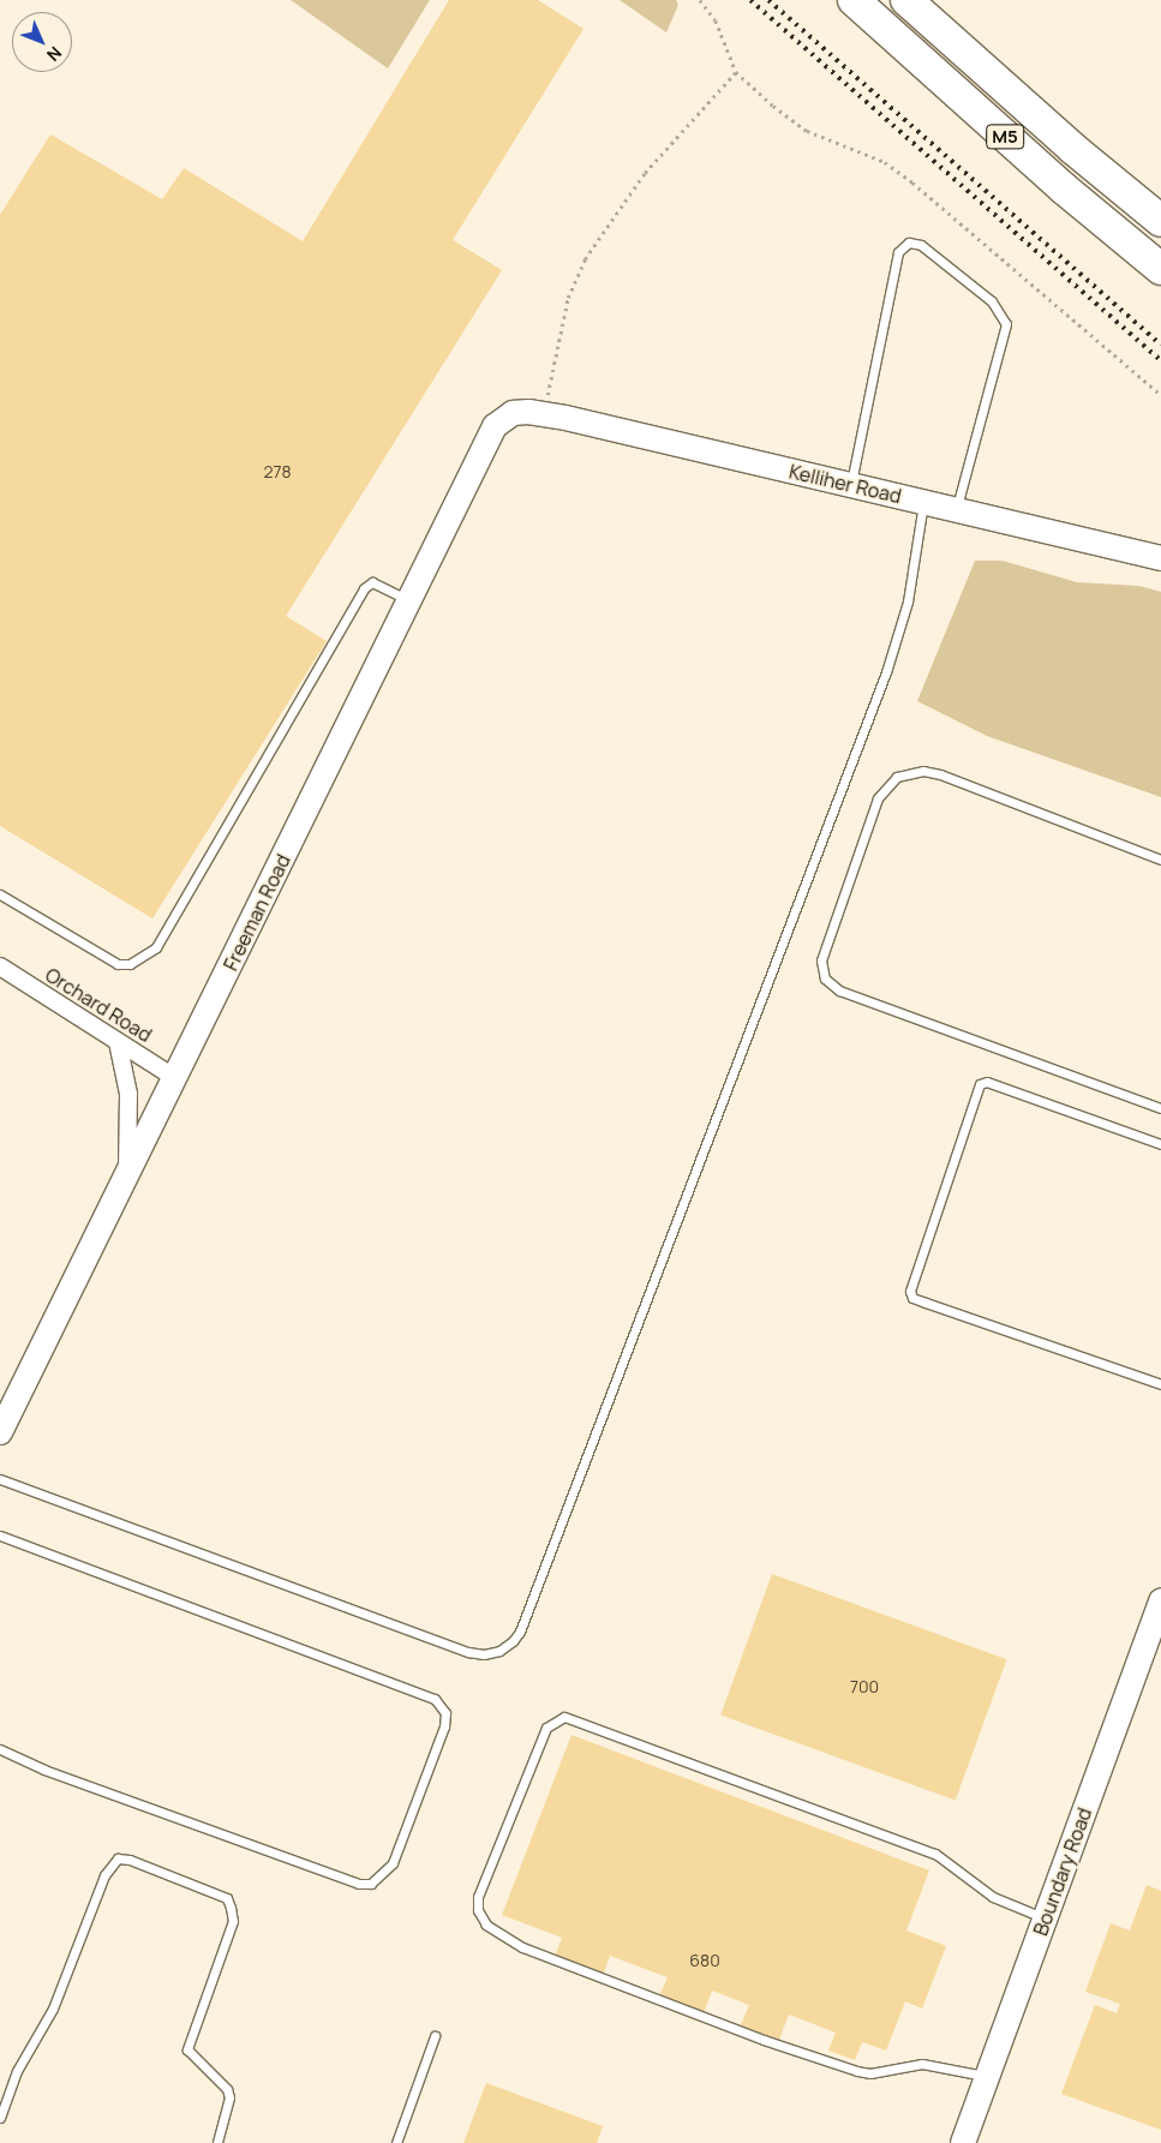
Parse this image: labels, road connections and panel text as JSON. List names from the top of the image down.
{
  "streets": {
    "highway": ["M5"],
    "street": [
      "Kelliher Road",
      "Freeman Road",
      "Orchard Road",
      "Boundary Road"
    ]
  },
  "crossings": [
    ["Kelliher Road", "Freeman Road"],
    ["Freeman Road", "Orchard Road"]
  ],
  "house_numbers": ["278", "700", "680"],
  "north": "bottom right"
}
